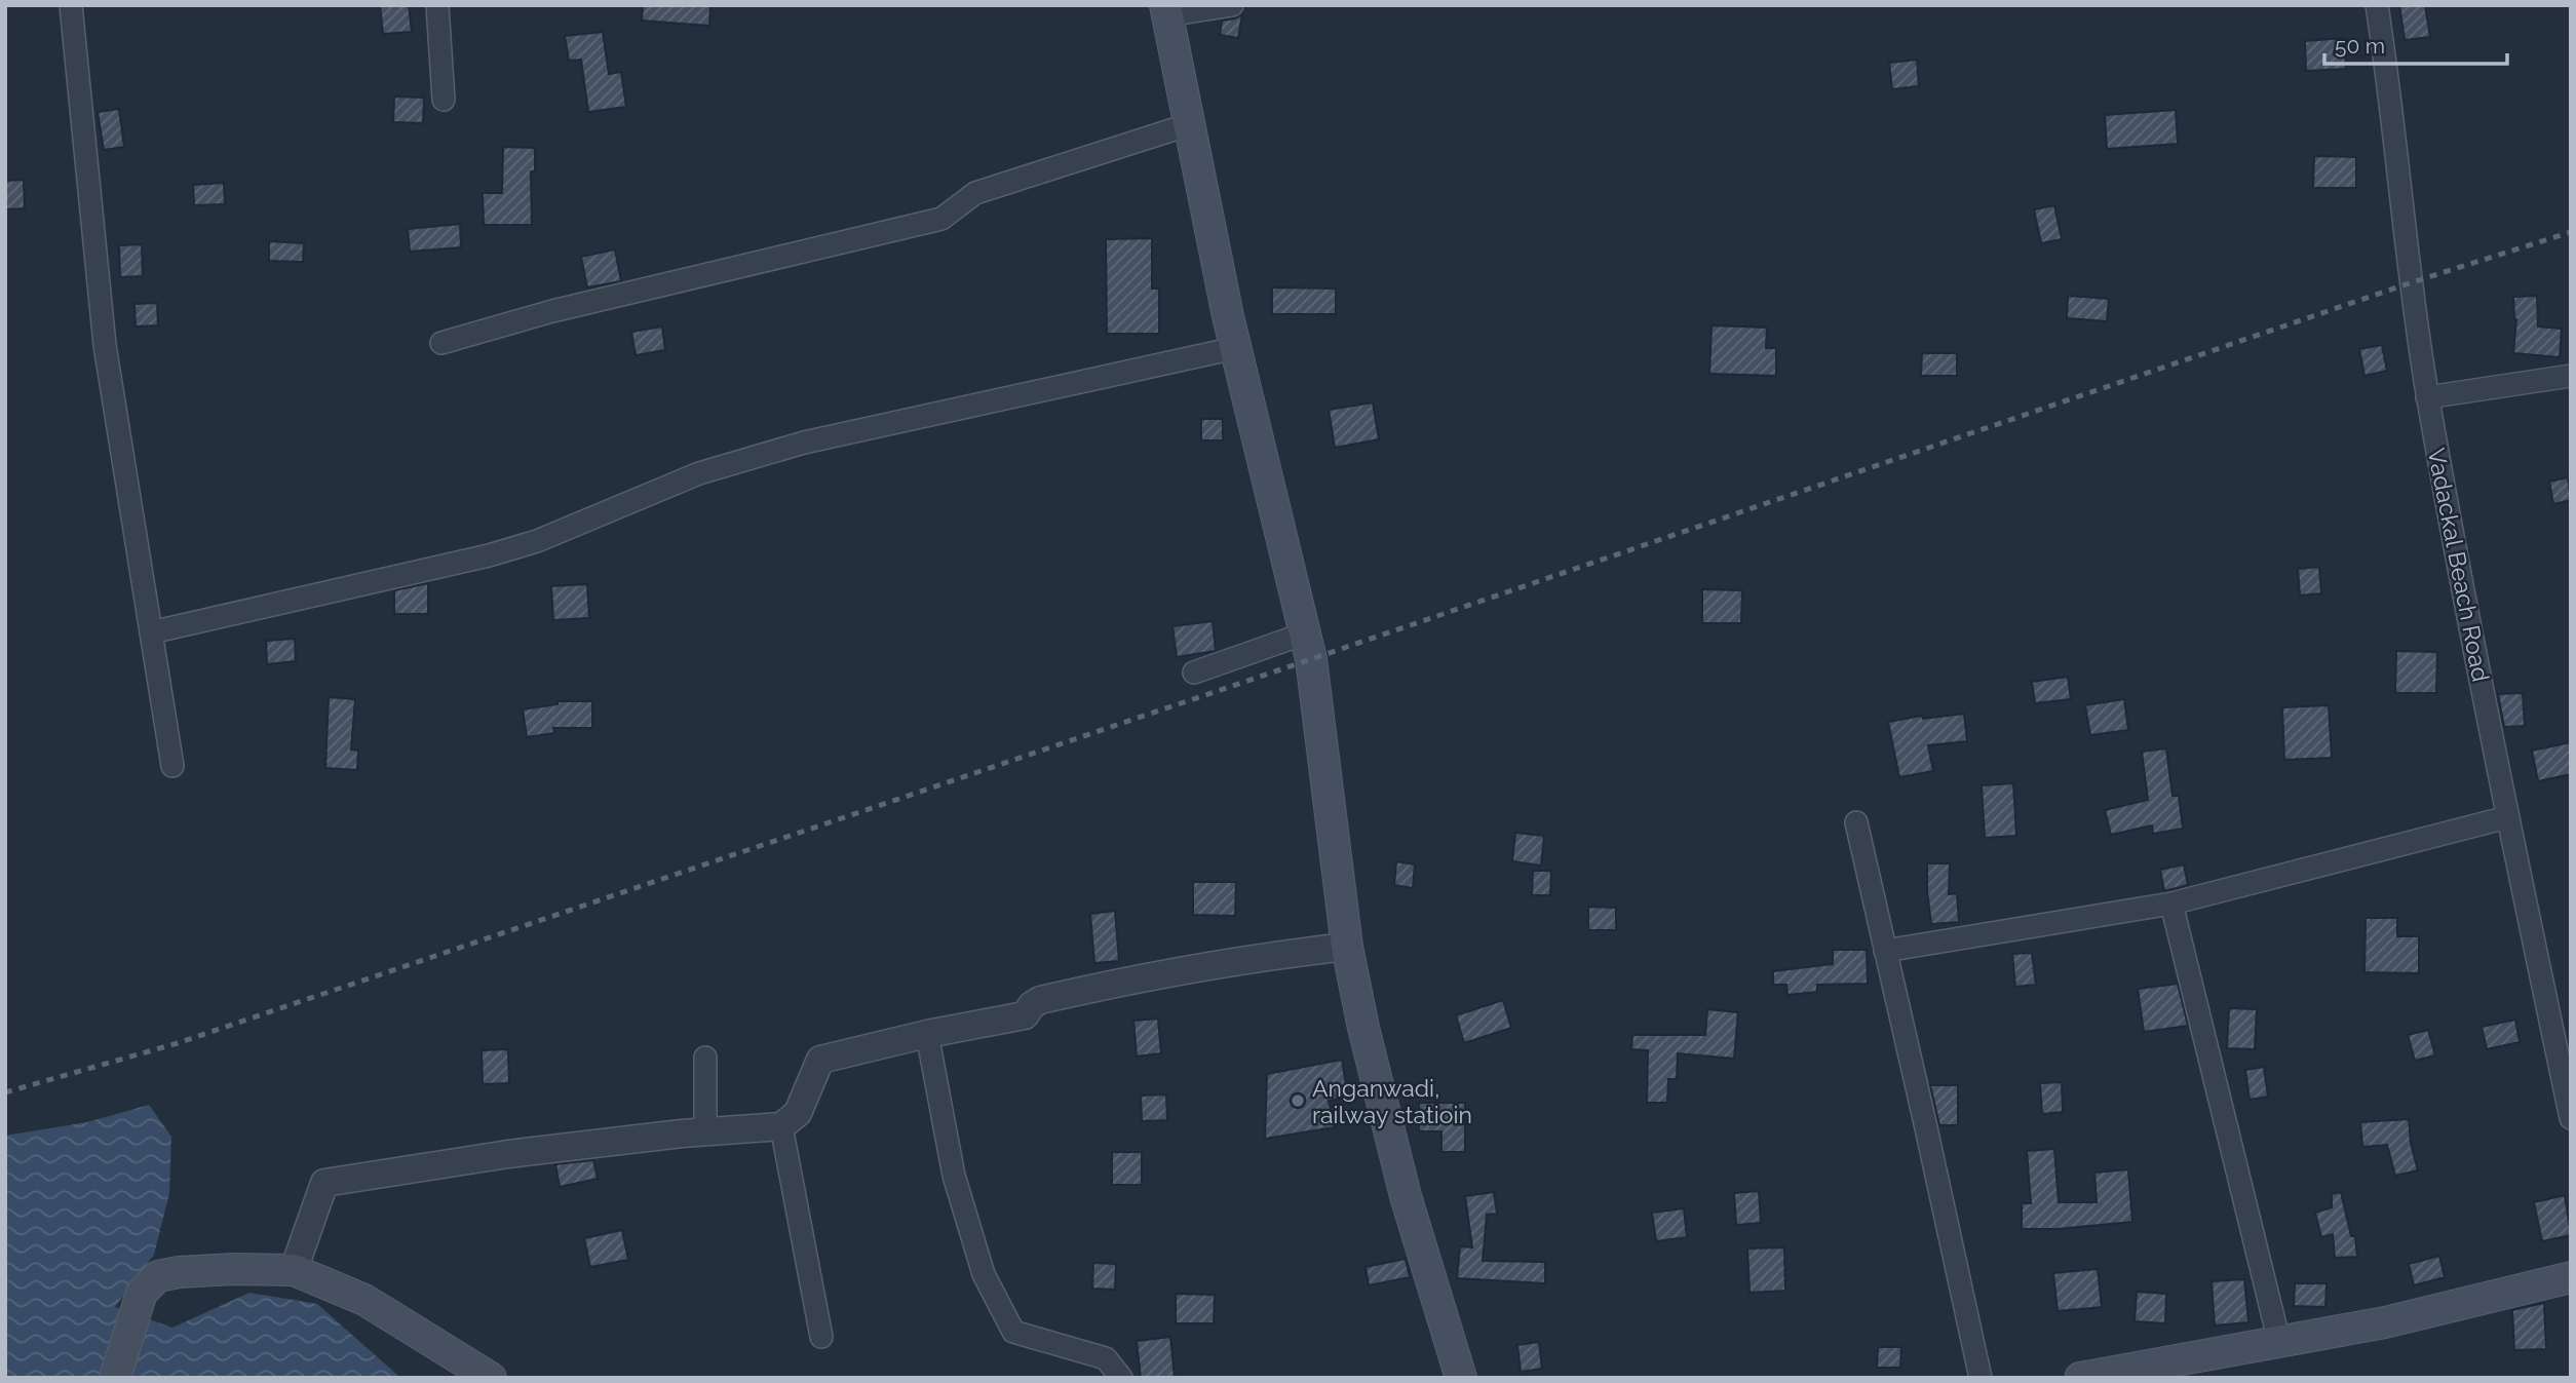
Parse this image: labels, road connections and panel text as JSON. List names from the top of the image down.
{
  "streets": {
    "street": ["Vadackal Beach Road"]
  },
  "places": ["Anganwadi, railway statioin"],
  "scale_bar": "50 m"
}
